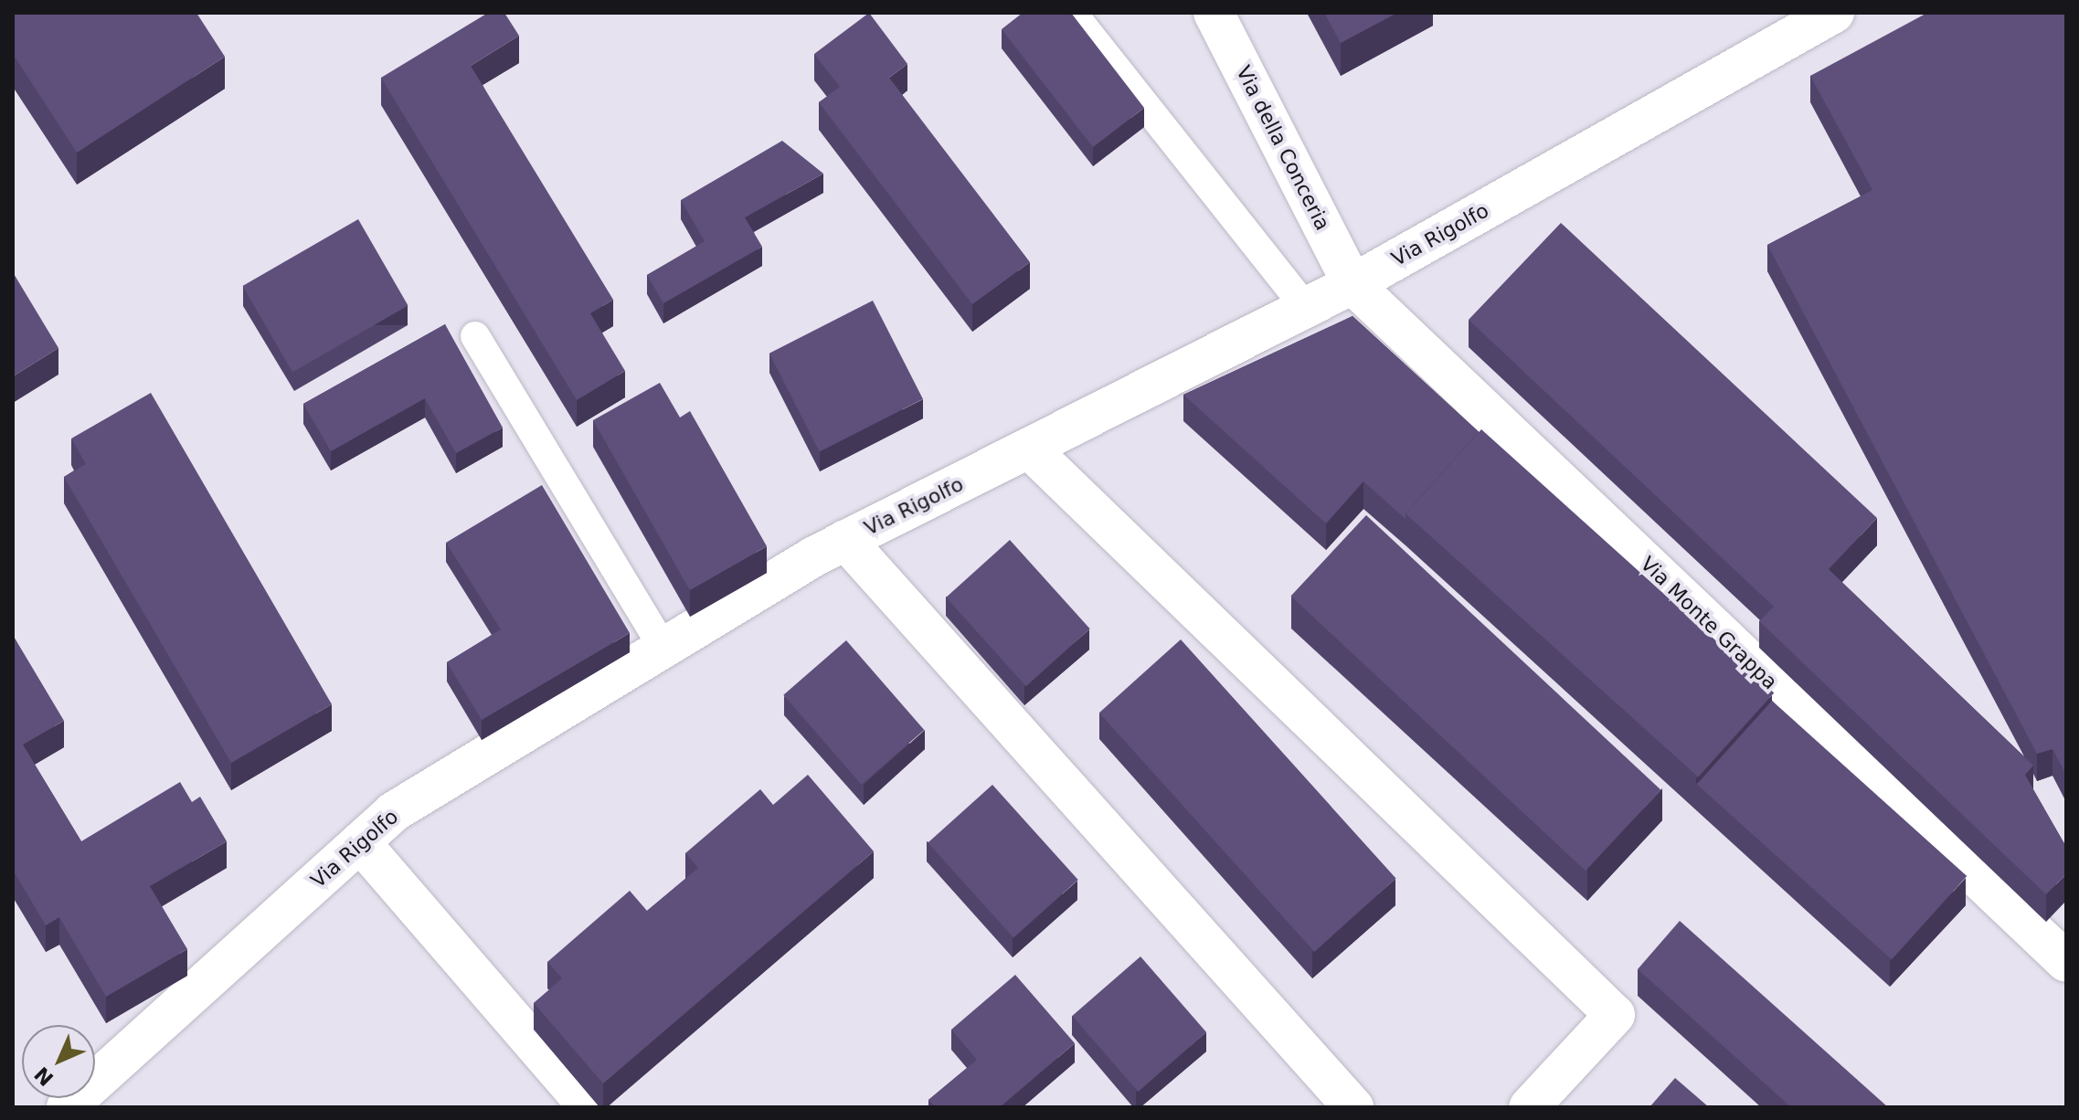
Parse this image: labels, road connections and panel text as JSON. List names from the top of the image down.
{
  "streets": {
    "street": ["Via della Conceria", "Via Rigolfo", "Via Monte Grappa"]
  },
  "crossings": [
    ["Via della Conceria", "Via Rigolfo"],
    ["Via della Conceria", "Via Monte Grappa"],
    ["Via Rigolfo", "Via Monte Grappa"]
  ],
  "north": "bottom left"
}
